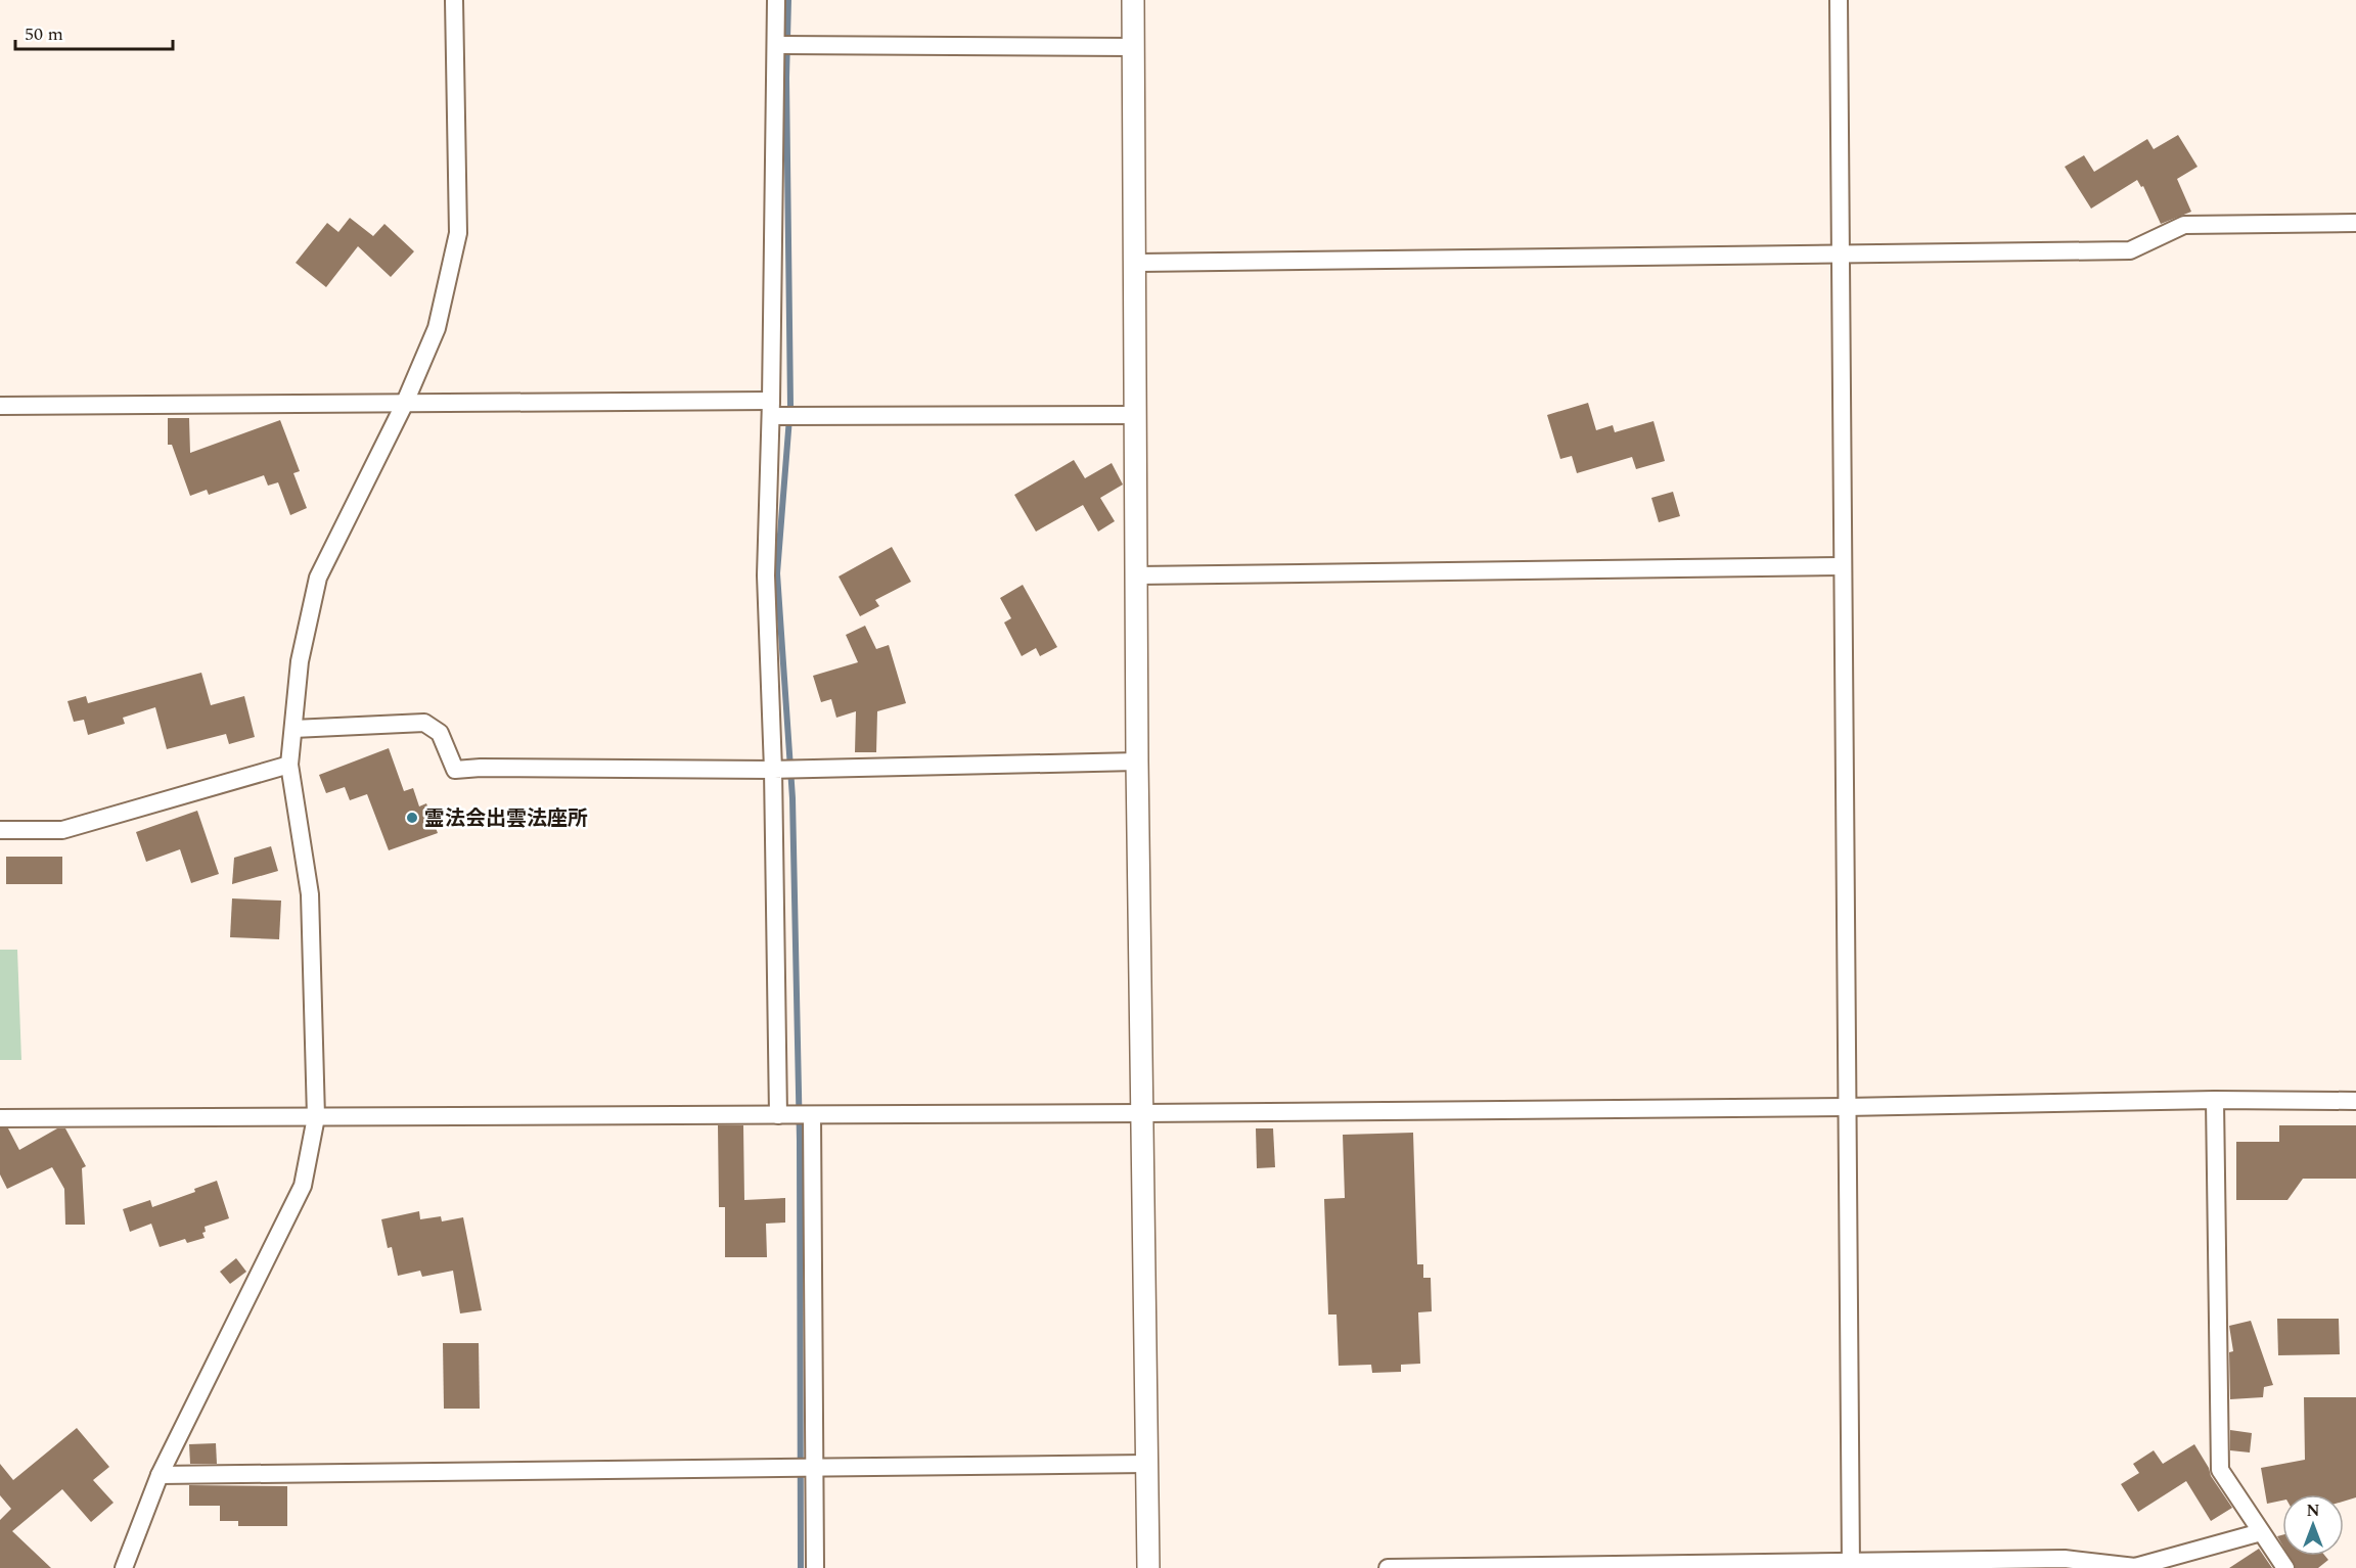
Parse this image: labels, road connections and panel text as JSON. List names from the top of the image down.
{
  "places": ["霊法会出雲法座所"],
  "scale_bar": "50 m",
  "north": "top"
}
